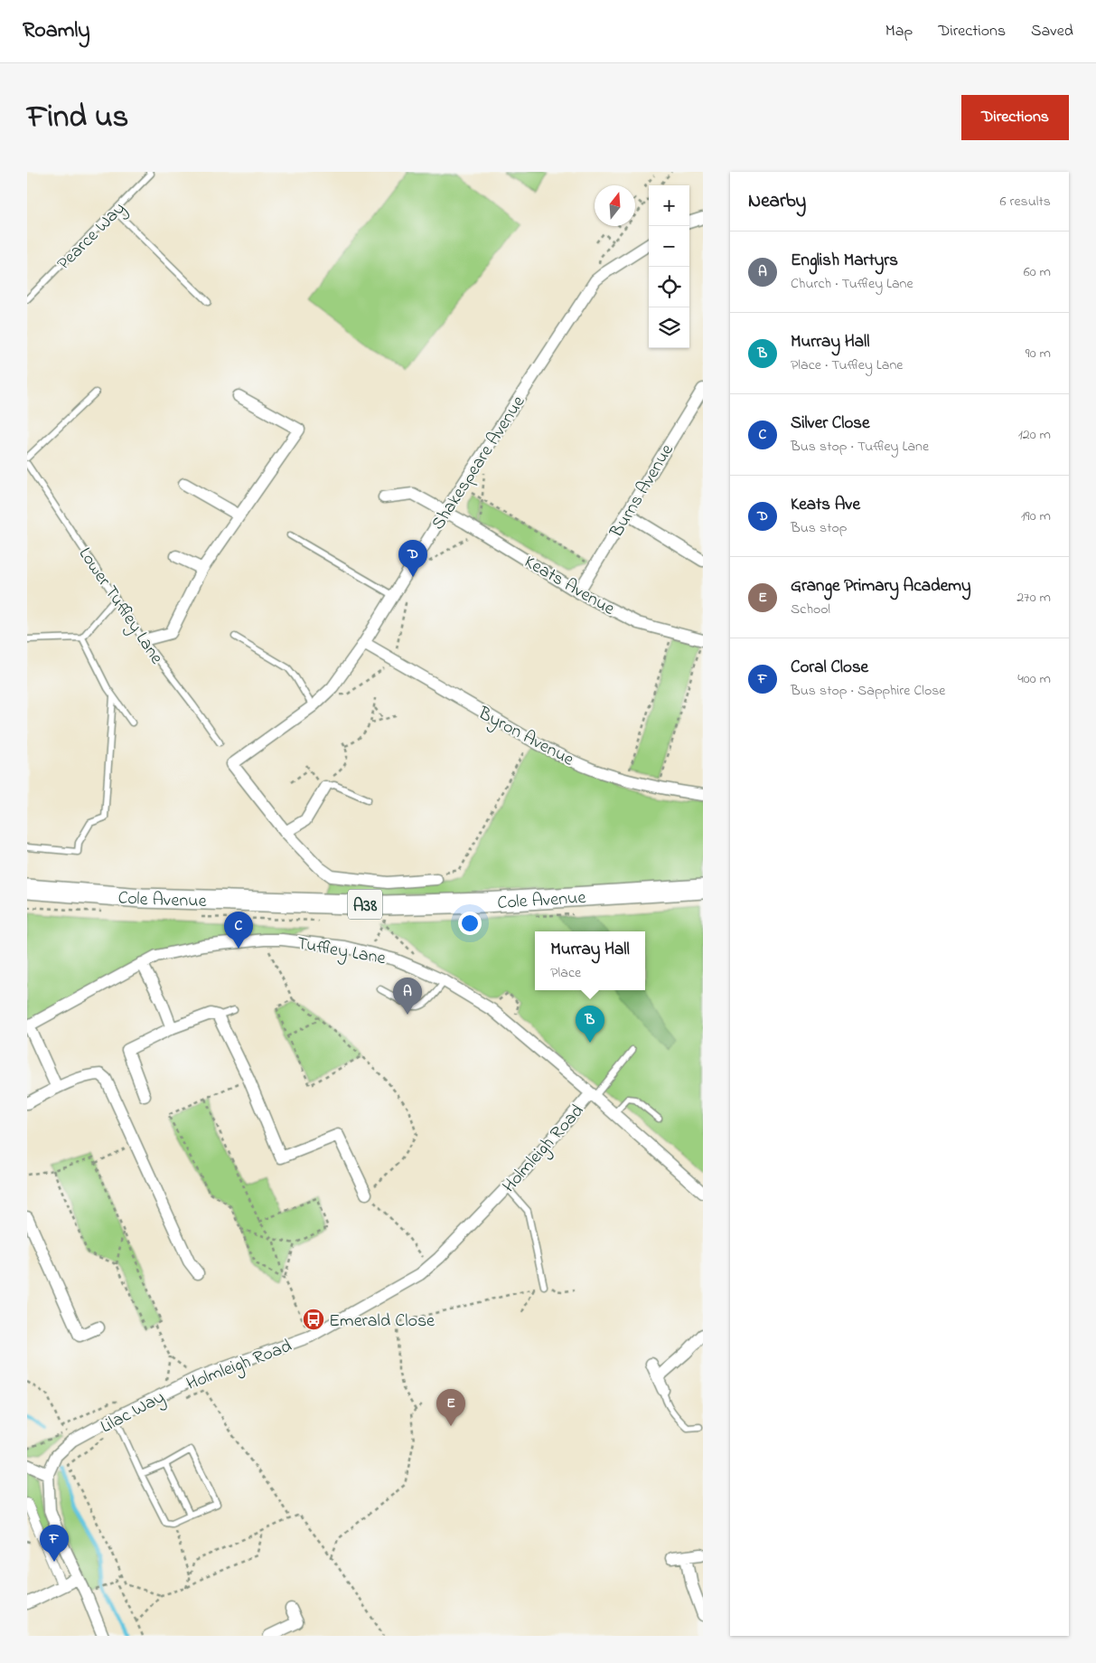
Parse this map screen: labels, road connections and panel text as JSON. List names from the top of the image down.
{
  "streets": {
    "highway": ["Cole Avenue", "A38"],
    "street": [
      "Shakespeare Avenue",
      "Burns Avenue",
      "Keats Avenue",
      "Byron Avenue",
      "Tuffley Lane",
      "Holmleigh Road"
    ],
    "lane": ["Pearce Way", "Lower Tuffley Lane"],
    "path": ["Lilac Way"]
  },
  "crossings": [
    ["Shakespeare Avenue", "Keats Avenue"],
    ["Shakespeare Avenue", "Byron Avenue"],
    ["Burns Avenue", "Keats Avenue"],
    ["Tuffley Lane", "Holmleigh Road"],
    ["Holmleigh Road", "Lilac Way"]
  ],
  "places": {
    "bus stop": ["Emerald Close"]
  },
  "north": "top",
  "page": {
    "header": "Roamly",
    "nav": ["Map", "Directions", "Saved"],
    "title": "Find us",
    "buttons": "Directions",
    "heading": ["Nearby", "6 results"],
    "map_buttons": ["+", "−"],
    "list": [
      {
        "mark": "A",
        "name": "English Martyrs",
        "note": "Church · Tuffley Lane",
        "value": "60 m"
      },
      {
        "mark": "B",
        "name": "Murray Hall",
        "note": "Place · Tuffley Lane",
        "value": "90 m"
      },
      {
        "mark": "C",
        "name": "Silver Close",
        "note": "Bus stop · Tuffley Lane",
        "value": "120 m"
      },
      {
        "mark": "D",
        "name": "Keats Ave",
        "note": "Bus stop",
        "value": "190 m"
      },
      {
        "mark": "E",
        "name": "Grange Primary Academy",
        "note": "School",
        "value": "270 m"
      },
      {
        "mark": "F",
        "name": "Coral Close",
        "note": "Bus stop · Sapphire Close",
        "value": "400 m"
      }
    ],
    "pins": [
      "D",
      "C",
      "A",
      "B",
      "E",
      "F"
    ],
    "popup": ["Murray Hall", "Place"]
  }
}
